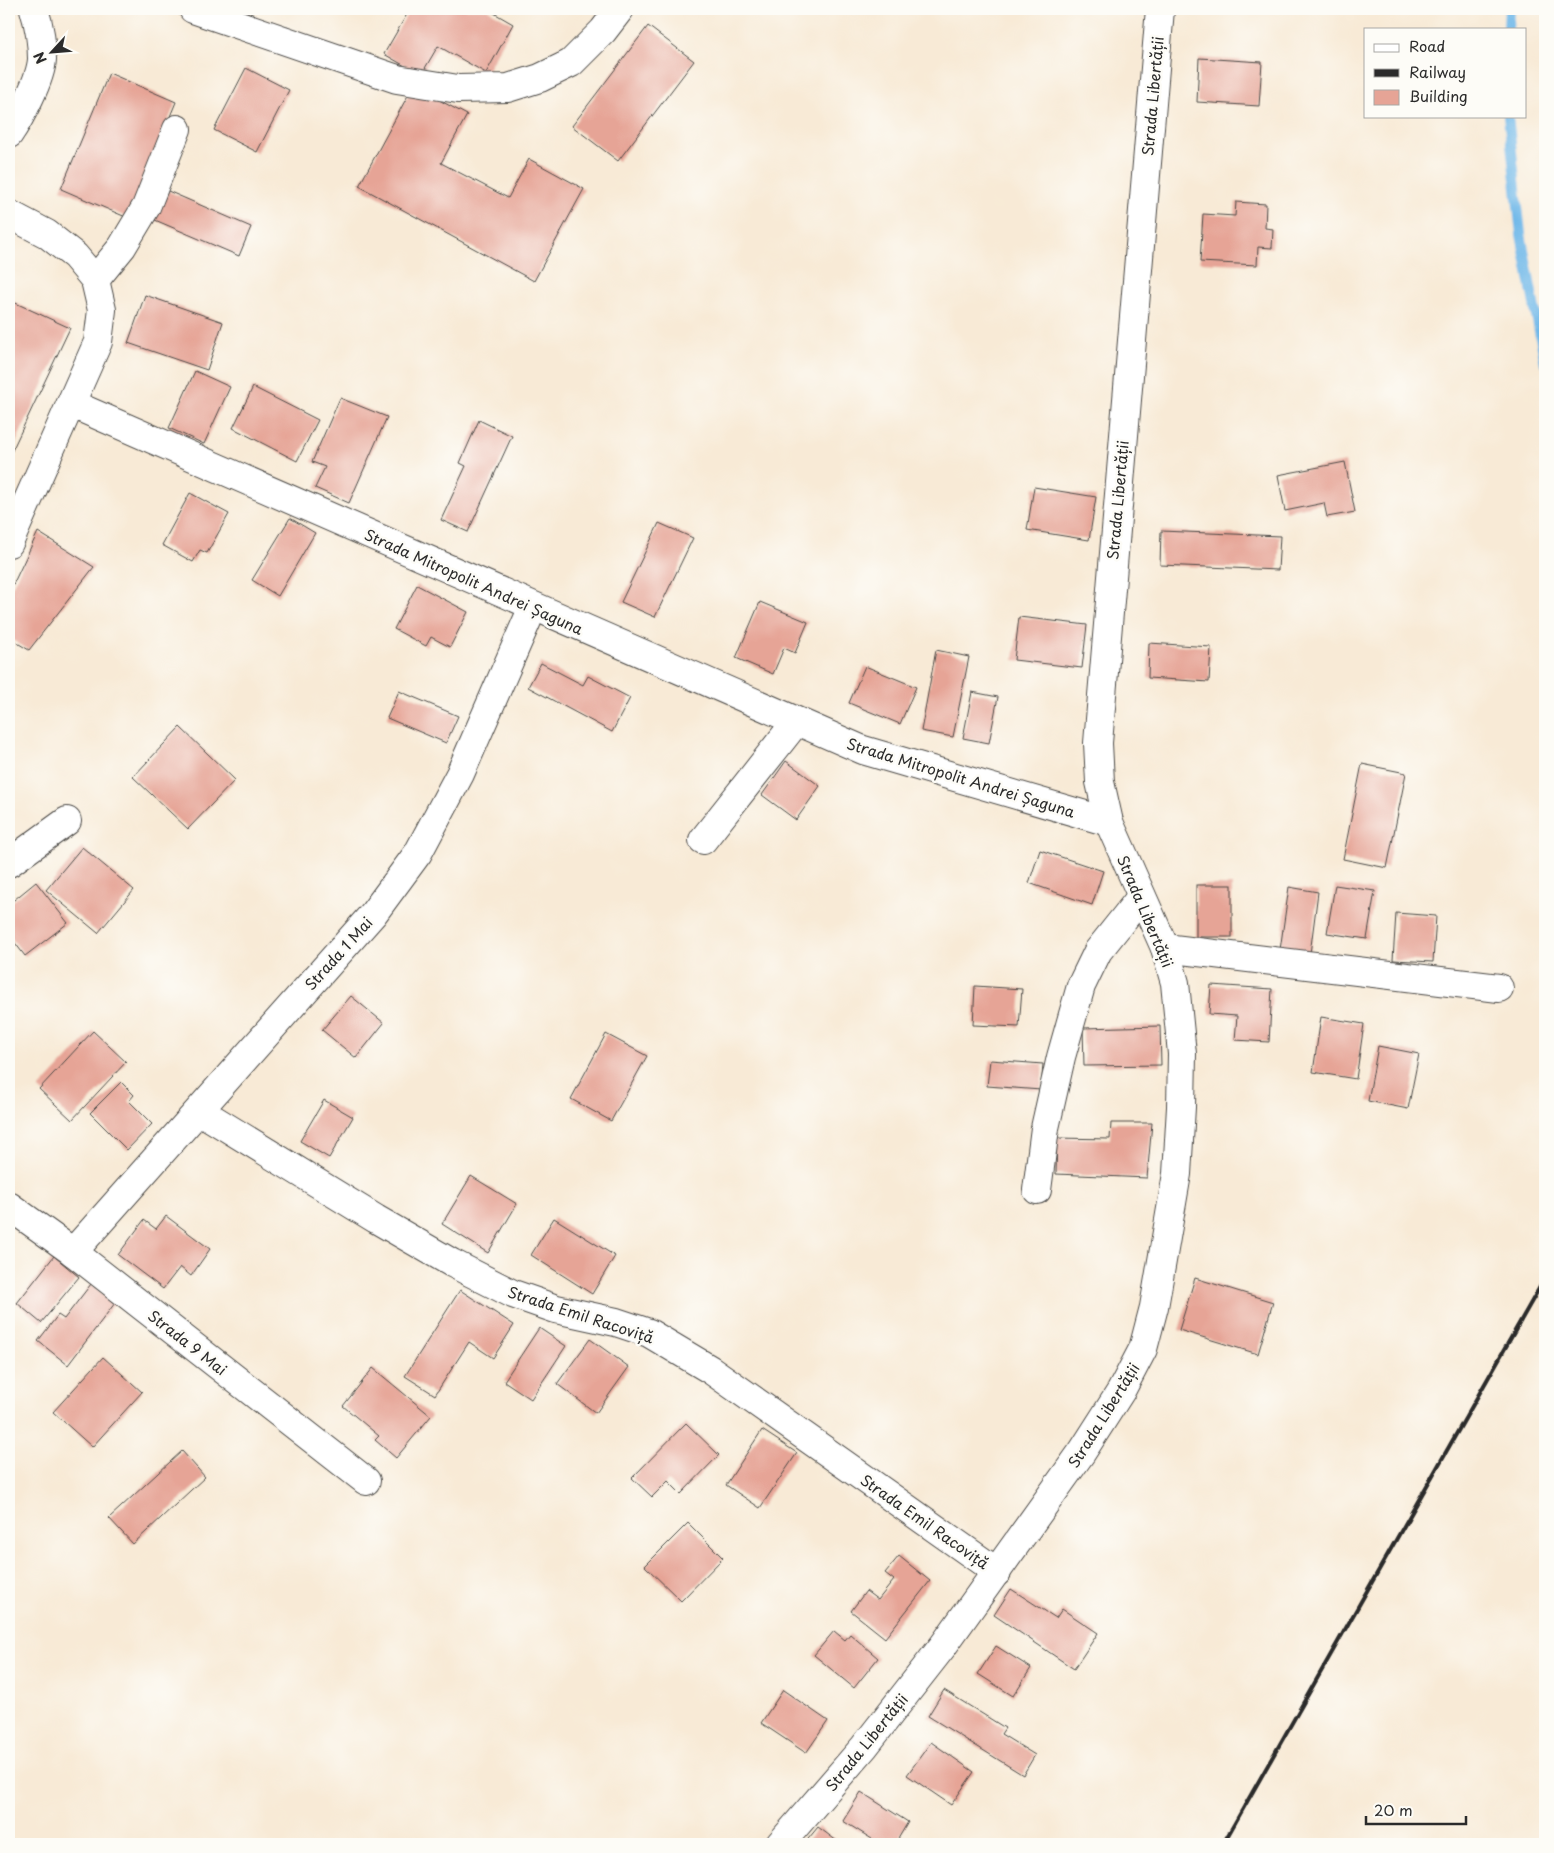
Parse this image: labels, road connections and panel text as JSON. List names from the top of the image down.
{
  "streets": {
    "street": [
      "Strada Libertății",
      "Strada Mitropolit Andrei Șaguna",
      "Strada 1 Mai",
      "Strada Emil Racoviță",
      "Strada 9 Mai"
    ]
  },
  "crossings": [
    ["Strada Libertății", "Strada Mitropolit Andrei Șaguna"],
    ["Strada Libertății", "Strada Emil Racoviță"],
    ["Strada Mitropolit Andrei Șaguna", "Strada 1 Mai"],
    ["Strada 1 Mai", "Strada Emil Racoviță"],
    ["Strada 1 Mai", "Strada 9 Mai"]
  ],
  "legend": ["Road", "Railway", "Building"],
  "scale_bar": "20 m",
  "north": "bottom left"
}
